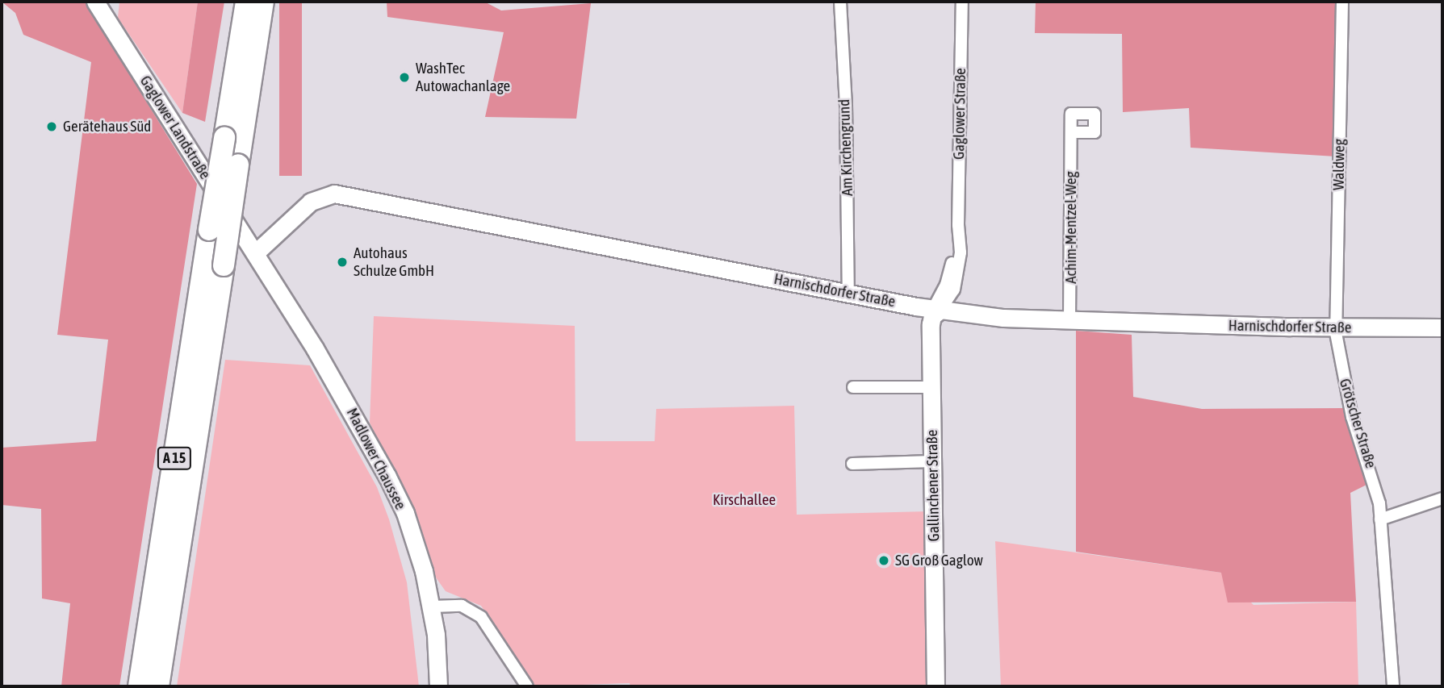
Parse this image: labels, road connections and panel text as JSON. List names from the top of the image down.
{
  "streets": {
    "highway": ["A 15"],
    "street": [
      "Gaglower Straße",
      "Gaglower Landstraße",
      "Am Kirchengrund",
      "Waldweg",
      "Achim-Mentzel-Weg",
      "Harnischdorfer Straße",
      "Grötscher Straße",
      "Madlower Chaussee",
      "Gallinchener Straße"
    ]
  },
  "crossings": [
    ["Gaglower Straße", "Harnischdorfer Straße"],
    ["Gaglower Straße", "Gallinchener Straße"],
    ["Gaglower Landstraße", "Harnischdorfer Straße"],
    ["Gaglower Landstraße", "Madlower Chaussee"],
    ["Am Kirchengrund", "Harnischdorfer Straße"],
    ["Waldweg", "Harnischdorfer Straße"],
    ["Waldweg", "Grötscher Straße"],
    ["Achim-Mentzel-Weg", "Harnischdorfer Straße"],
    ["Harnischdorfer Straße", "Grötscher Straße"],
    ["Harnischdorfer Straße", "Madlower Chaussee"],
    ["Harnischdorfer Straße", "Gallinchener Straße"]
  ],
  "parks": ["Kirschallee"],
  "places": [
    "WashTec Autowachanlage",
    "Gerätehaus Süd",
    "Autohaus Schulze GmbH",
    "SG Groß Gaglow"
  ]
}
